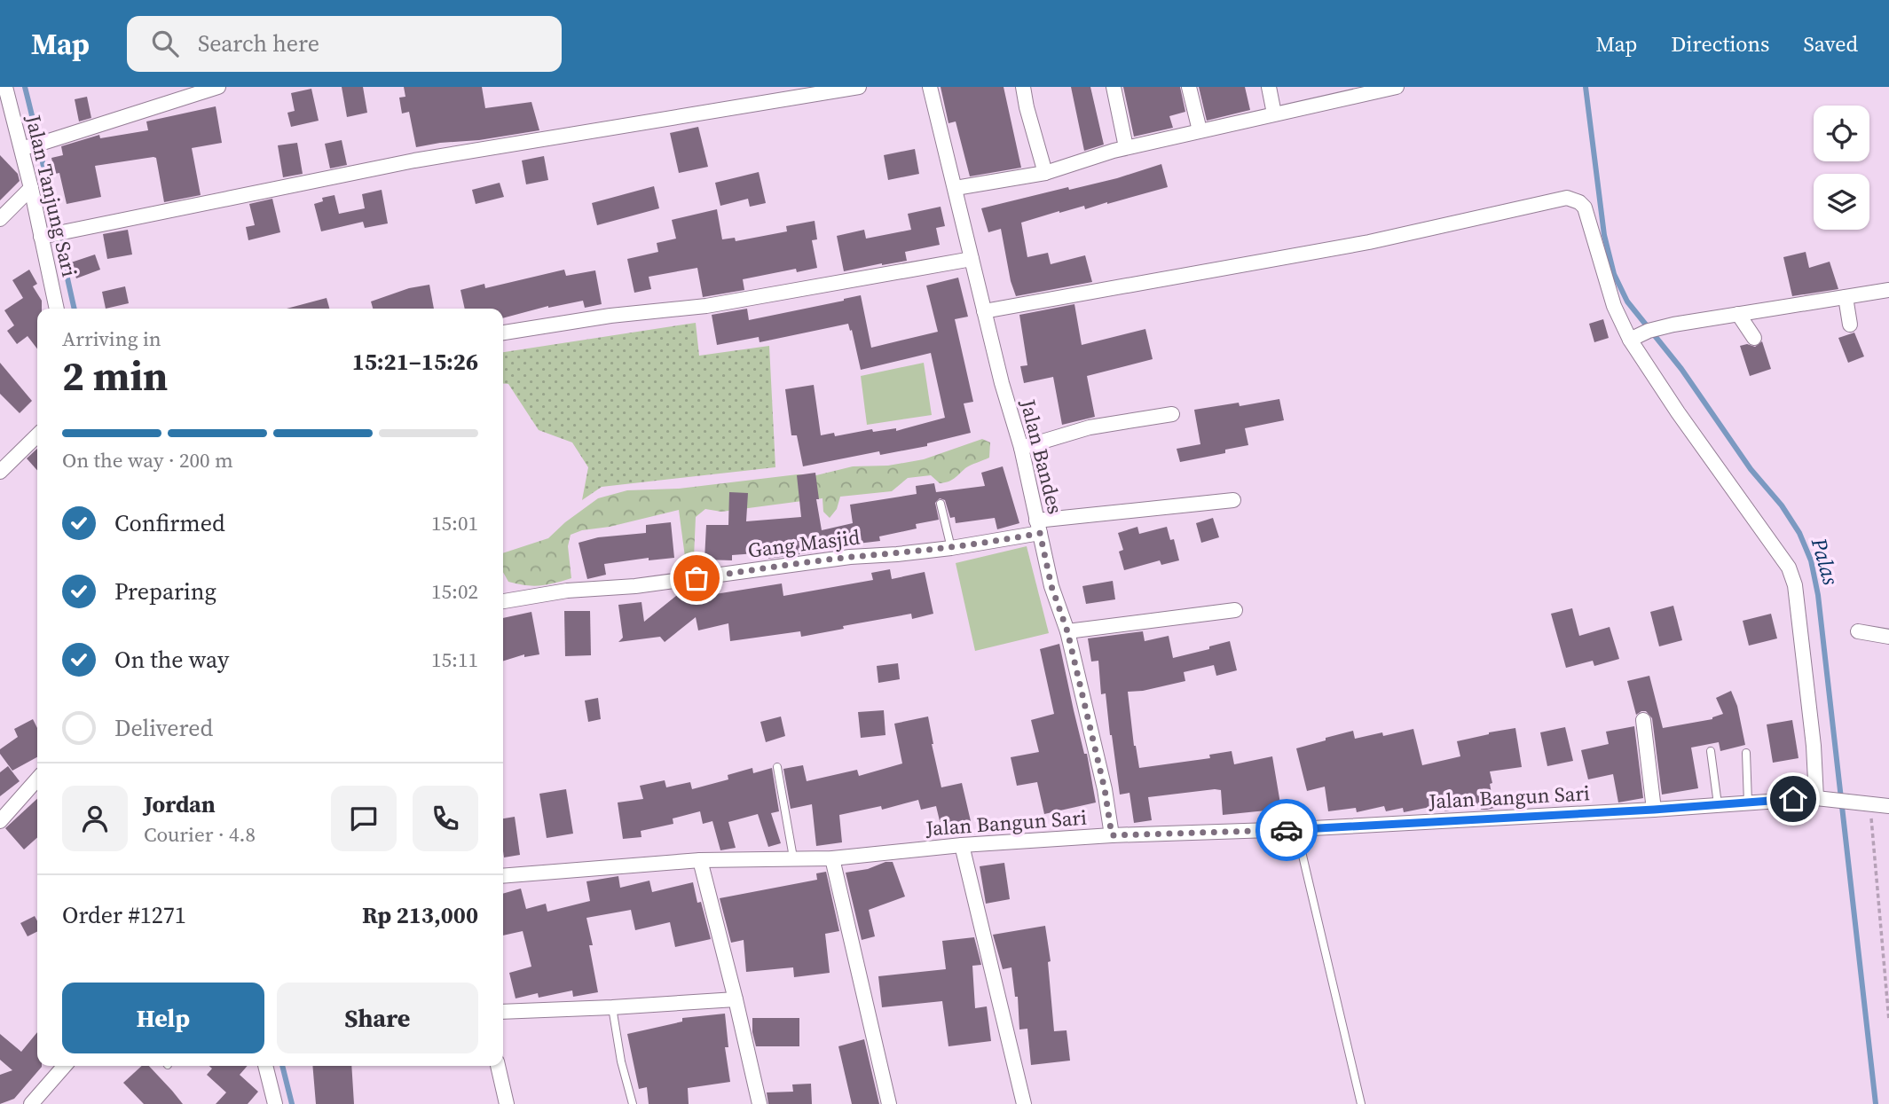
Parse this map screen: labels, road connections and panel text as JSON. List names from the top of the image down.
{
  "streets": {
    "street": [
      "Jalan Tanjung Sari",
      "Jalan Bandes",
      "Gang Masjid",
      "Jalan Bangun Sari"
    ]
  },
  "crossings": [
    ["Jalan Bandes", "Gang Masjid"],
    ["Jalan Bandes", "Jalan Bangun Sari"]
  ],
  "water": ["Palas"],
  "page": {
    "header": "Map",
    "search": "Search here",
    "nav": ["Map", "Directions", "Saved"],
    "heading": ["2 min", "Arriving in", "15:21–15:26"],
    "panel": [
      "Jordan",
      "Courier · 4.8",
      "Order #1271",
      "Rp 213,000"
    ],
    "bar": "On the way · 200 m",
    "list": [
      ["Confirmed", "15:01"],
      ["Preparing", "15:02"],
      ["On the way", "15:11"],
      "Delivered"
    ],
    "buttons": ["Help", "Share"]
  }
}
